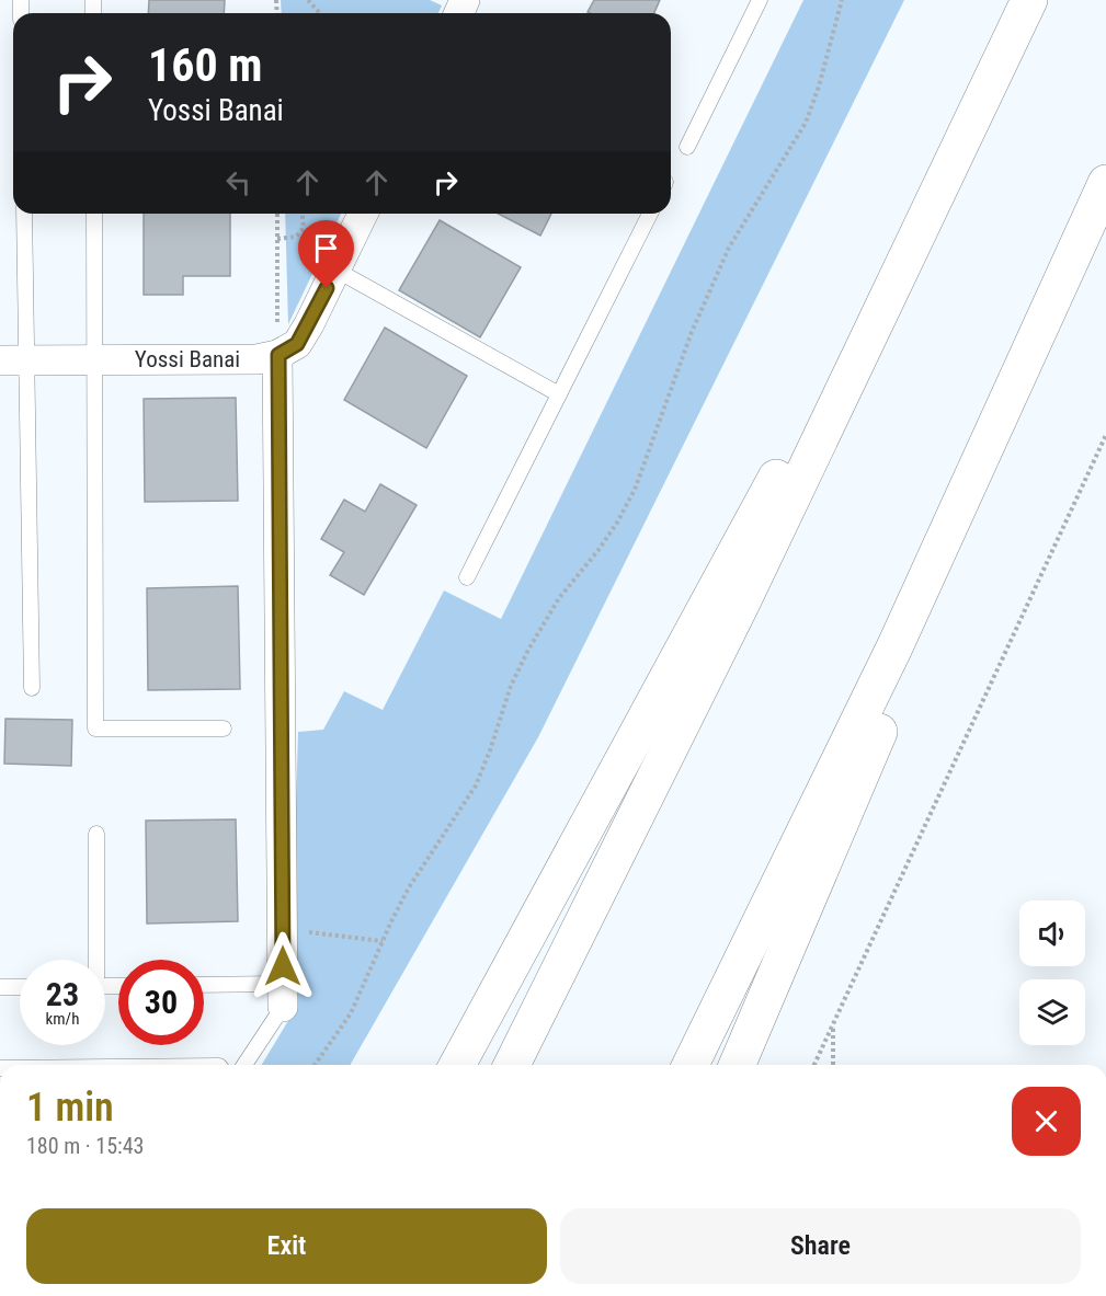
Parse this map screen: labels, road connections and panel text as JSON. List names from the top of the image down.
{
  "streets": {
    "street": ["Yossi Banai"]
  },
  "page": {
    "turn": ["160 m", "Yossi Banai"],
    "speed": "23 km/h",
    "limit": "30",
    "heading": ["1 min", "180 m · 15:43"],
    "buttons": ["Exit", "Share"]
  }
}
